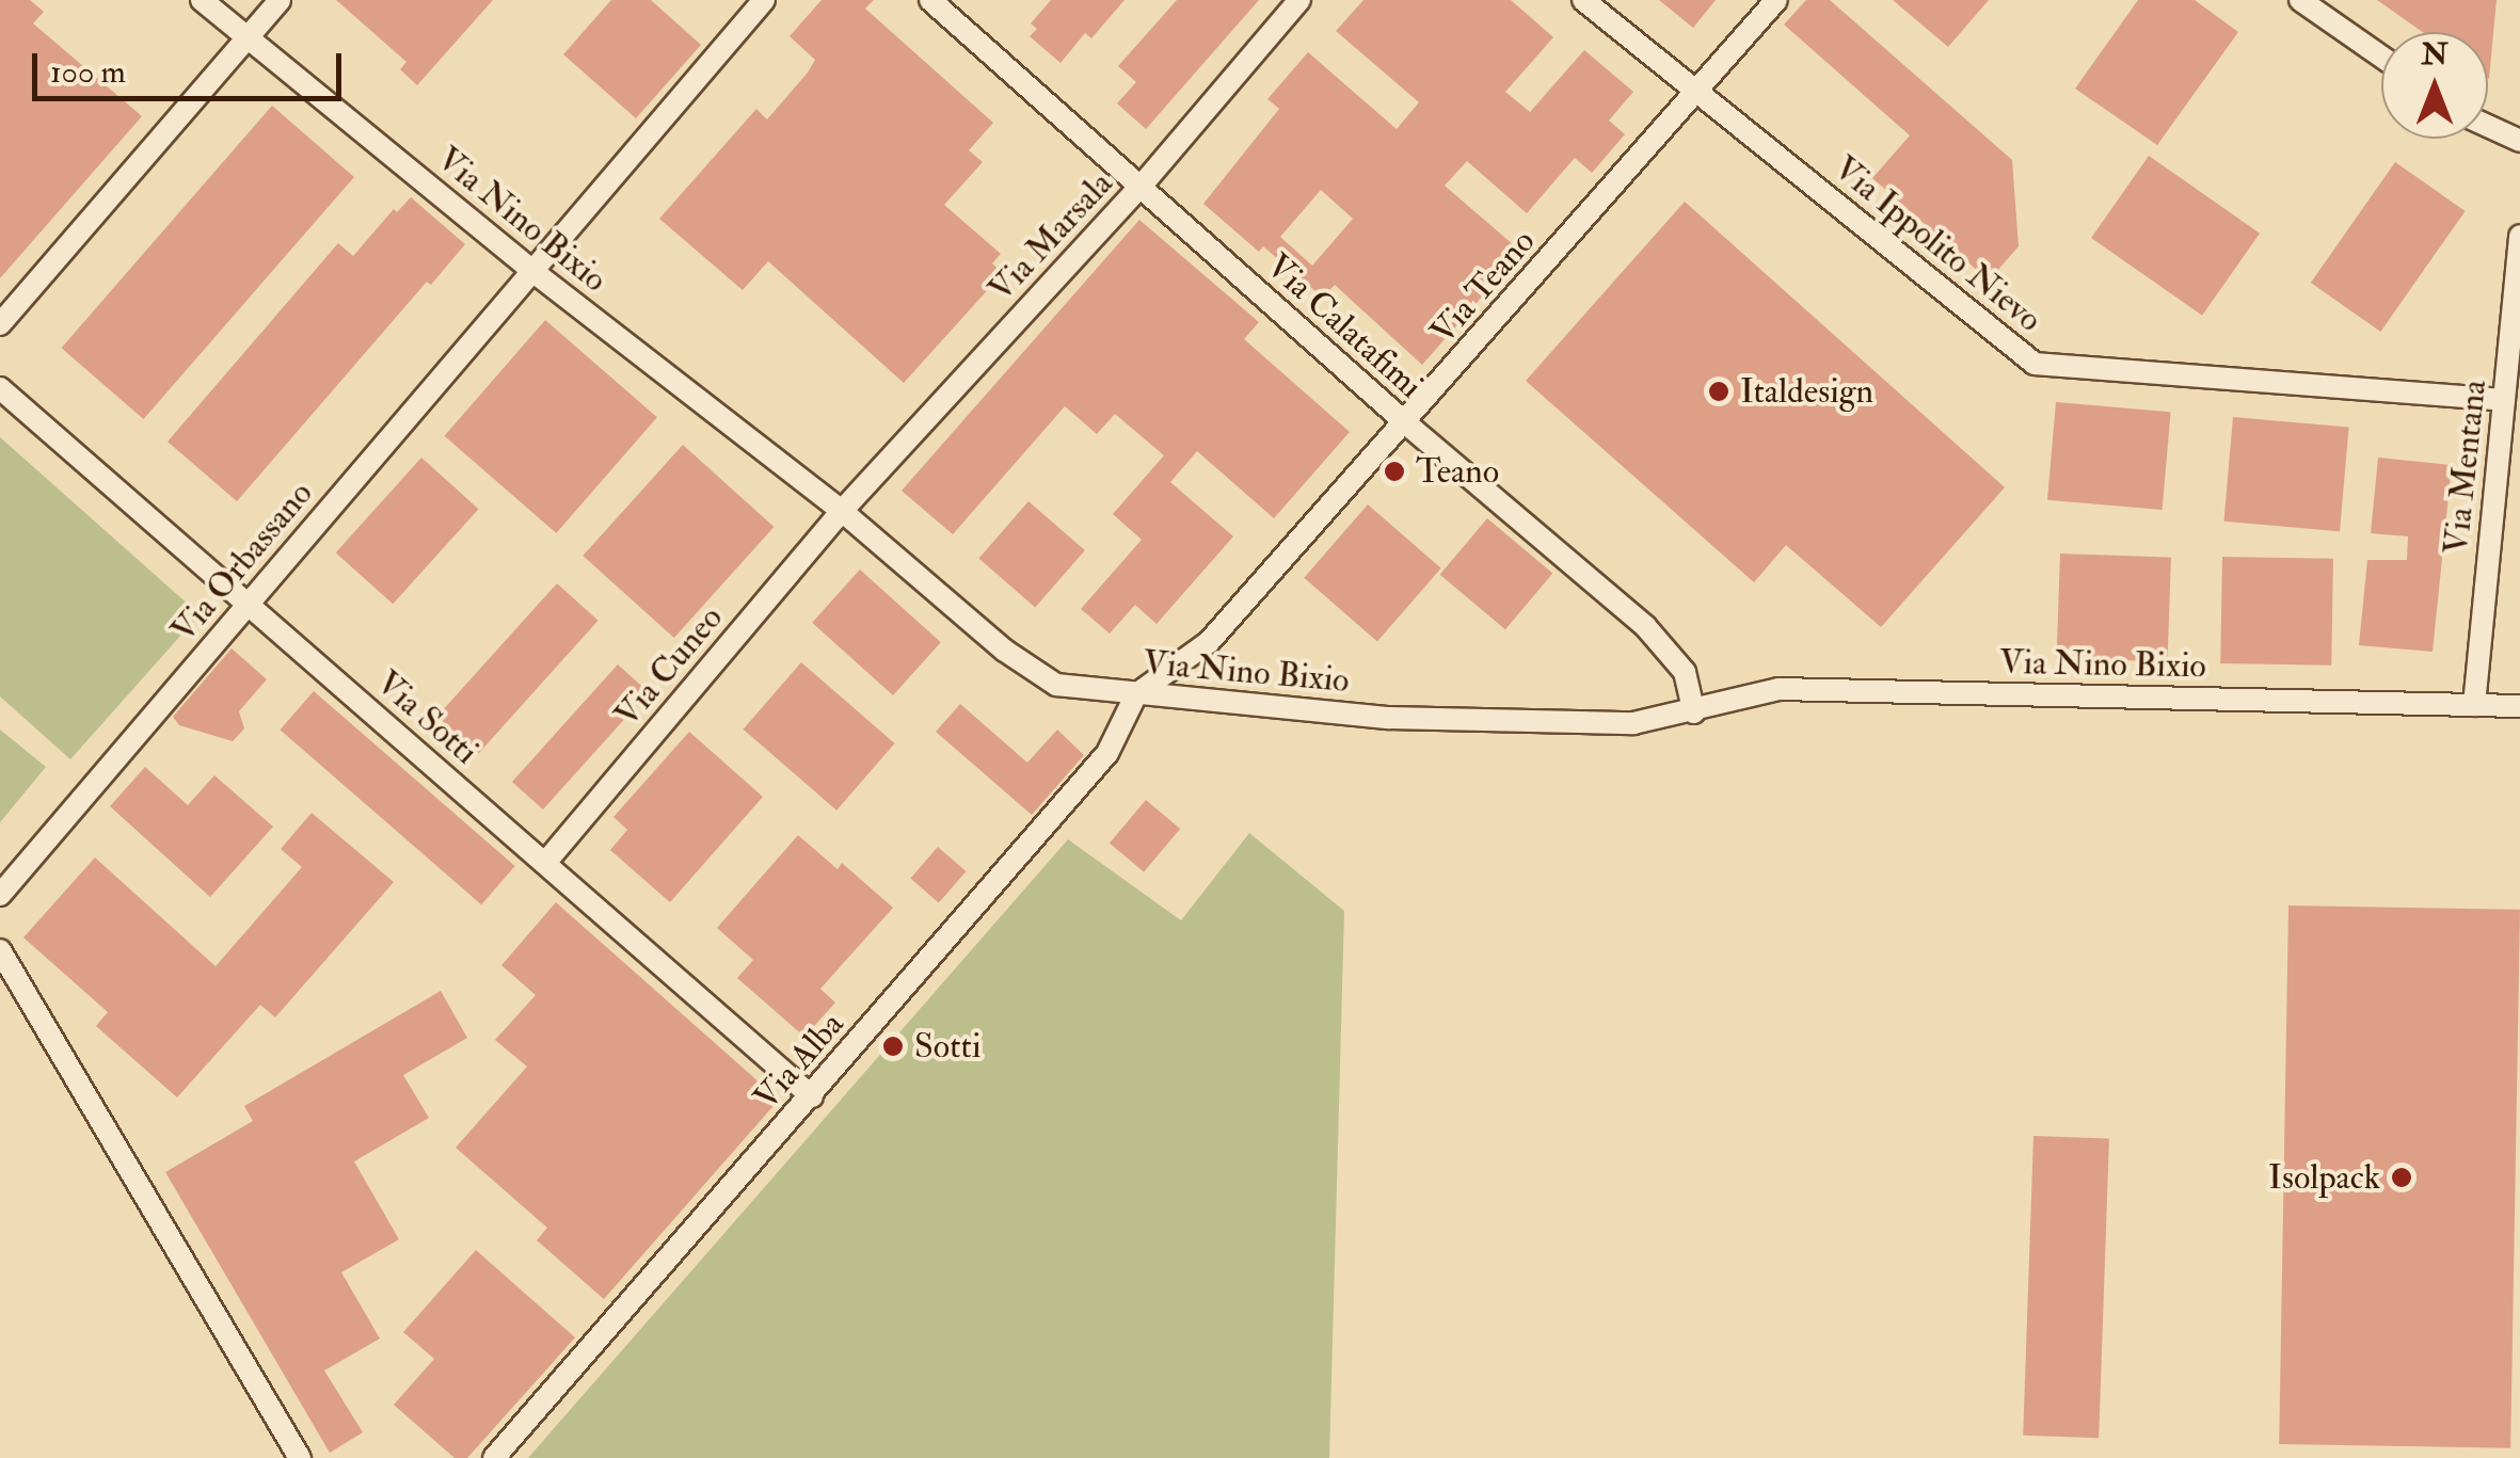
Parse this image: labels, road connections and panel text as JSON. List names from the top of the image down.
{
  "streets": {
    "street": [
      "Via Nino Bixio",
      "Via Marsala",
      "Via Ippolito Nievo",
      "Via Teano",
      "Via Calatafimi",
      "Via Mentana",
      "Via Orbassano",
      "Via Cuneo",
      "Via Sotti",
      "Via Alba"
    ]
  },
  "crossings": [
    ["Via Nino Bixio", "Via Marsala"],
    ["Via Nino Bixio", "Via Teano"],
    ["Via Nino Bixio", "Via Calatafimi"],
    ["Via Nino Bixio", "Via Mentana"],
    ["Via Nino Bixio", "Via Orbassano"],
    ["Via Nino Bixio", "Via Cuneo"],
    ["Via Nino Bixio", "Via Alba"],
    ["Via Marsala", "Via Calatafimi"],
    ["Via Marsala", "Via Cuneo"],
    ["Via Ippolito Nievo", "Via Teano"],
    ["Via Ippolito Nievo", "Via Mentana"],
    ["Via Teano", "Via Calatafimi"],
    ["Via Teano", "Via Alba"],
    ["Via Orbassano", "Via Sotti"],
    ["Via Cuneo", "Via Sotti"],
    ["Via Sotti", "Via Alba"]
  ],
  "places": [
    "Italdesign",
    "Teano",
    "Sotti",
    "Isolpack"
  ],
  "scale_bar": "100 m",
  "north": "top"
}
